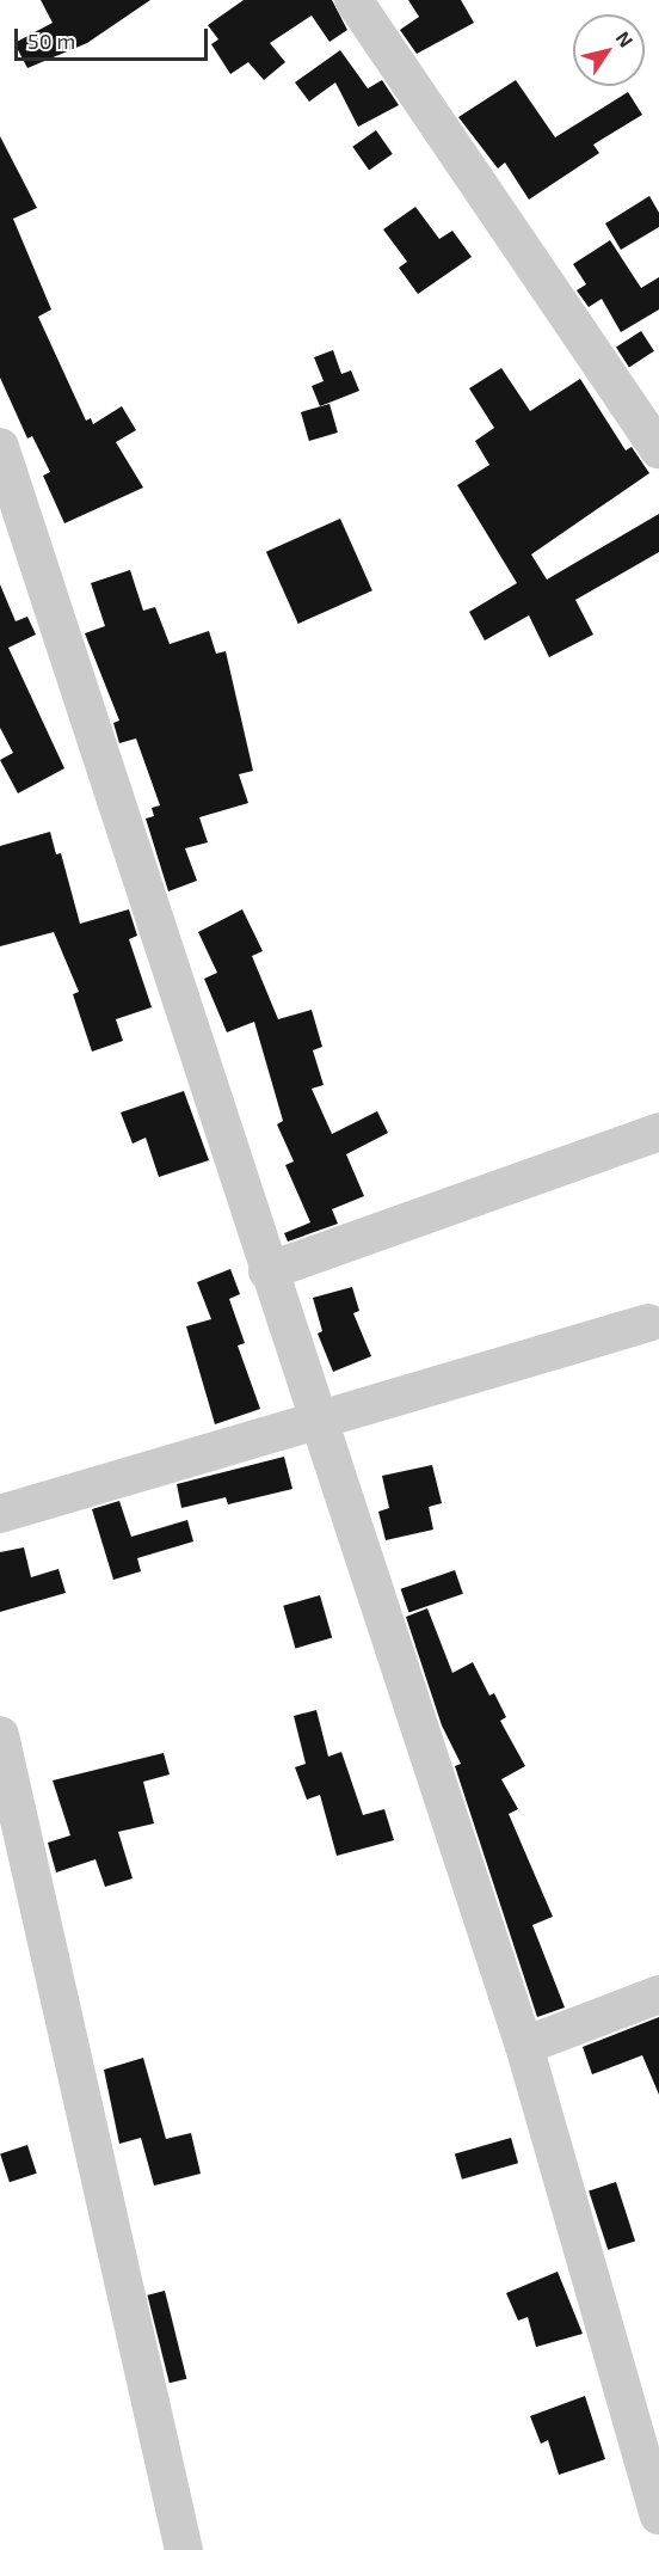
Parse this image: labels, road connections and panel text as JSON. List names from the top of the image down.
{
  "scale_bar": "50 m",
  "north": "top right"
}
